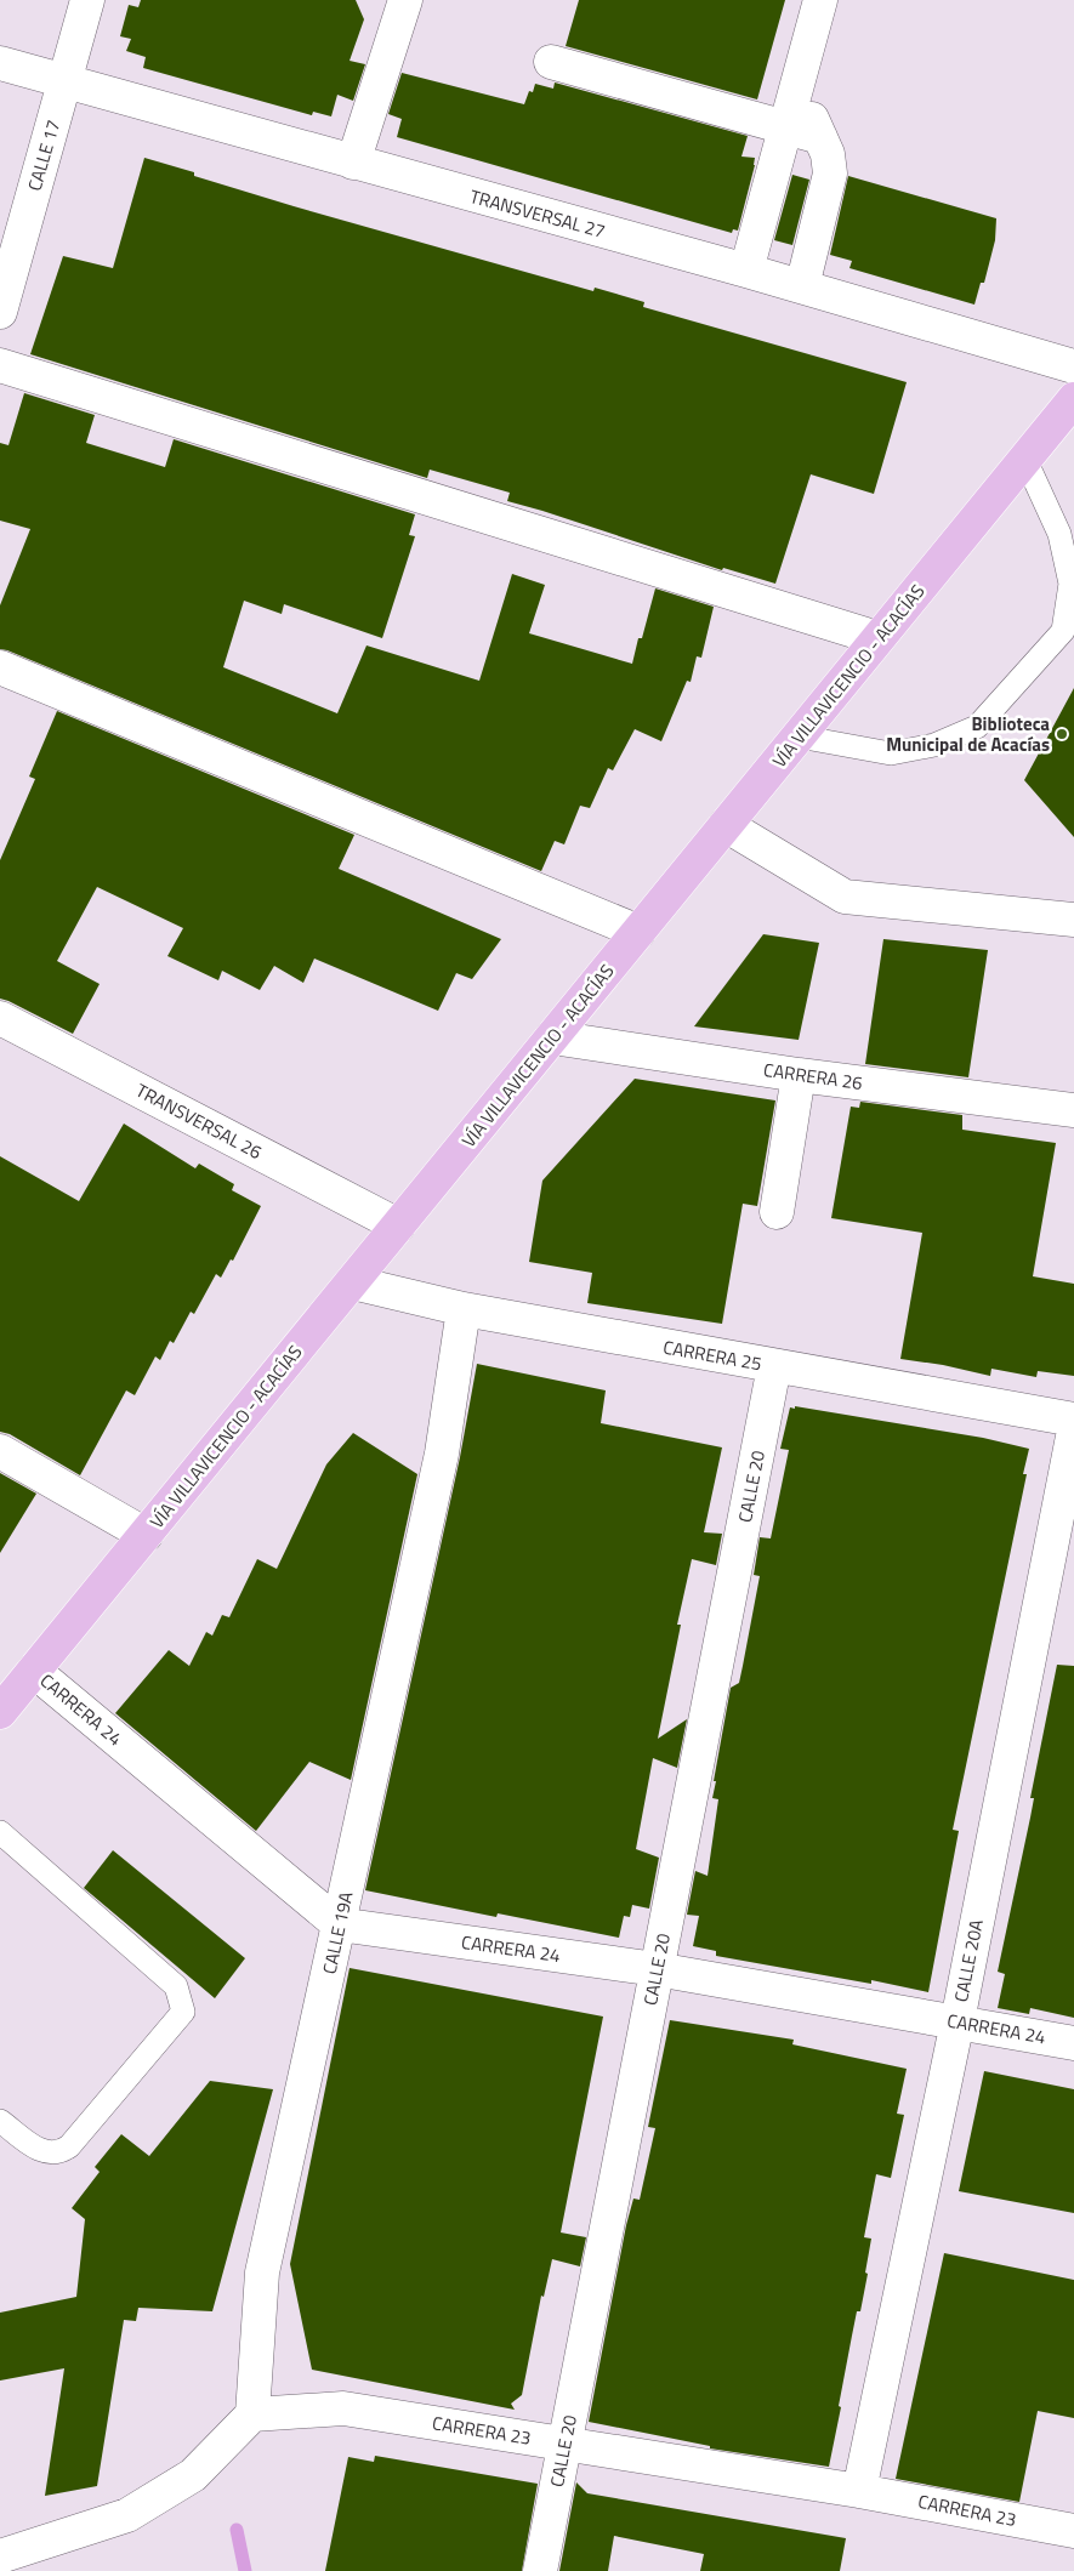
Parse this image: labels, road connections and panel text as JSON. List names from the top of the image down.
{
  "streets": {
    "main road": ["VÍA VILLAVICENCIO - ACACÍAS"],
    "street": [
      "CALLE 17",
      "TRANSVERSAL 27",
      "CARRERA 26",
      "TRANSVERSAL 26",
      "CARRERA 25",
      "CALLE 20",
      "CARRERA 24",
      "CALLE 19A",
      "CALLE 20A",
      "CARRERA 23"
    ]
  },
  "crossings": [
    ["CALLE 17", "TRANSVERSAL 27"],
    ["VÍA VILLAVICENCIO - ACACÍAS", "CARRERA 26"],
    ["VÍA VILLAVICENCIO - ACACÍAS", "TRANSVERSAL 26"],
    ["VÍA VILLAVICENCIO - ACACÍAS", "CARRERA 25"],
    ["VÍA VILLAVICENCIO - ACACÍAS", "CARRERA 24"],
    ["CARRERA 25", "CALLE 20"],
    ["CARRERA 25", "CALLE 19A"],
    ["CALLE 20", "CARRERA 24"],
    ["CALLE 20", "CARRERA 23"],
    ["CARRERA 24", "CALLE 19A"],
    ["CARRERA 24", "CALLE 20A"],
    ["CALLE 19A", "CARRERA 23"],
    ["CALLE 20A", "CARRERA 23"]
  ],
  "places": ["Biblioteca Municipal de Acacías"]
}
